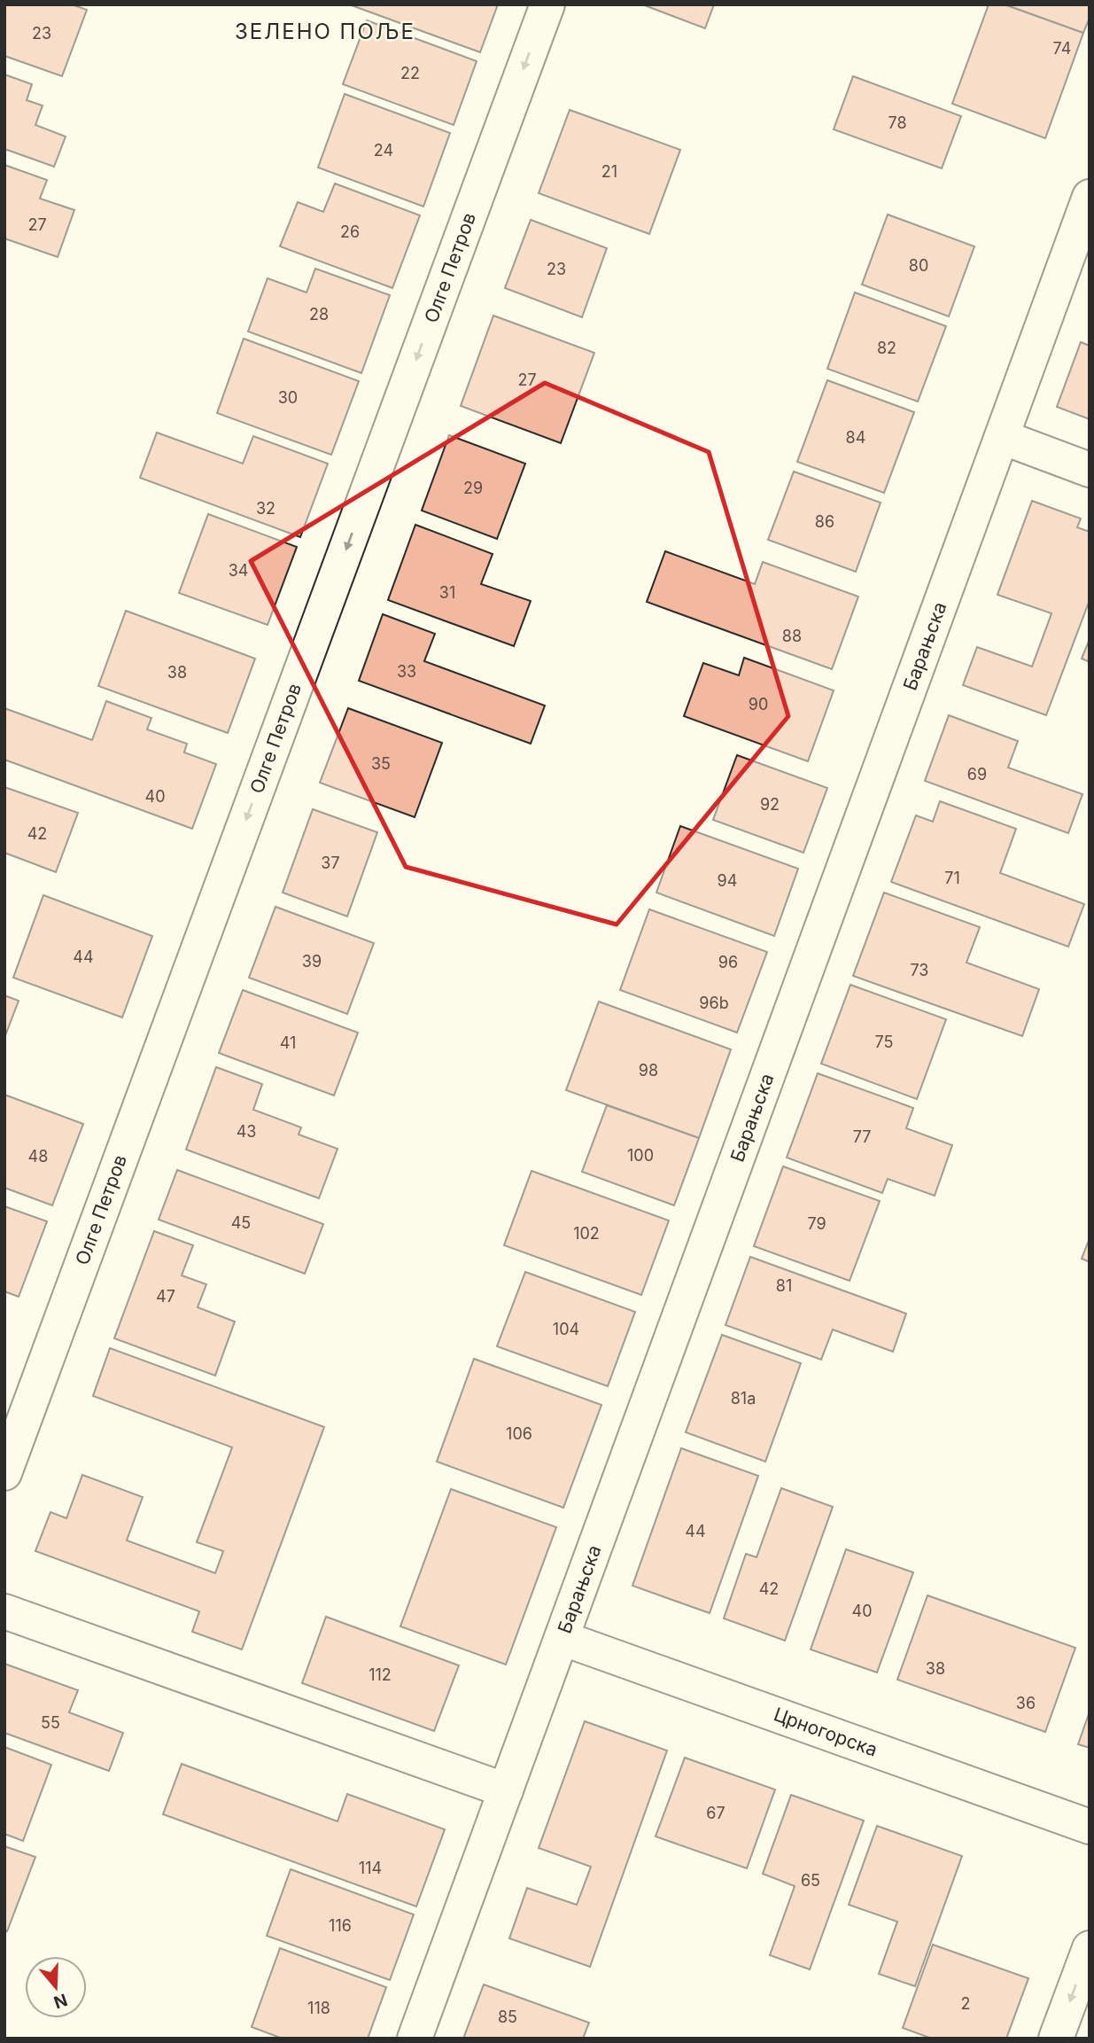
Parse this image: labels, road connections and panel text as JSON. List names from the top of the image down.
{
  "streets": {
    "street": ["Олге Петров", "Барањска", "Црногорска"]
  },
  "crossings": [
    ["Барањска", "Црногорска"]
  ],
  "one_way": ["Олге Петров"],
  "districts": ["ЗЕЛЕНО ПОЉЕ"],
  "house_numbers": [
    "23",
    "74",
    "22",
    "78",
    "24",
    "21",
    "27",
    "26",
    "80",
    "23",
    "28",
    "82",
    "27",
    "30",
    "84",
    "29",
    "32",
    "86",
    "34",
    "31",
    "88",
    "33",
    "38",
    "90",
    "35",
    "69",
    "40",
    "92",
    "42",
    "37",
    "71",
    "94",
    "44",
    "39",
    "96",
    "73",
    "96b",
    "75",
    "41",
    "98",
    "43",
    "77",
    "100",
    "48",
    "45",
    "79",
    "102",
    "81",
    "47",
    "104",
    "81a",
    "106",
    "44",
    "42",
    "40",
    "38",
    "112",
    "36",
    "55",
    "67",
    "114",
    "65",
    "116",
    "2",
    "118",
    "85"
  ],
  "north": "bottom"
}
